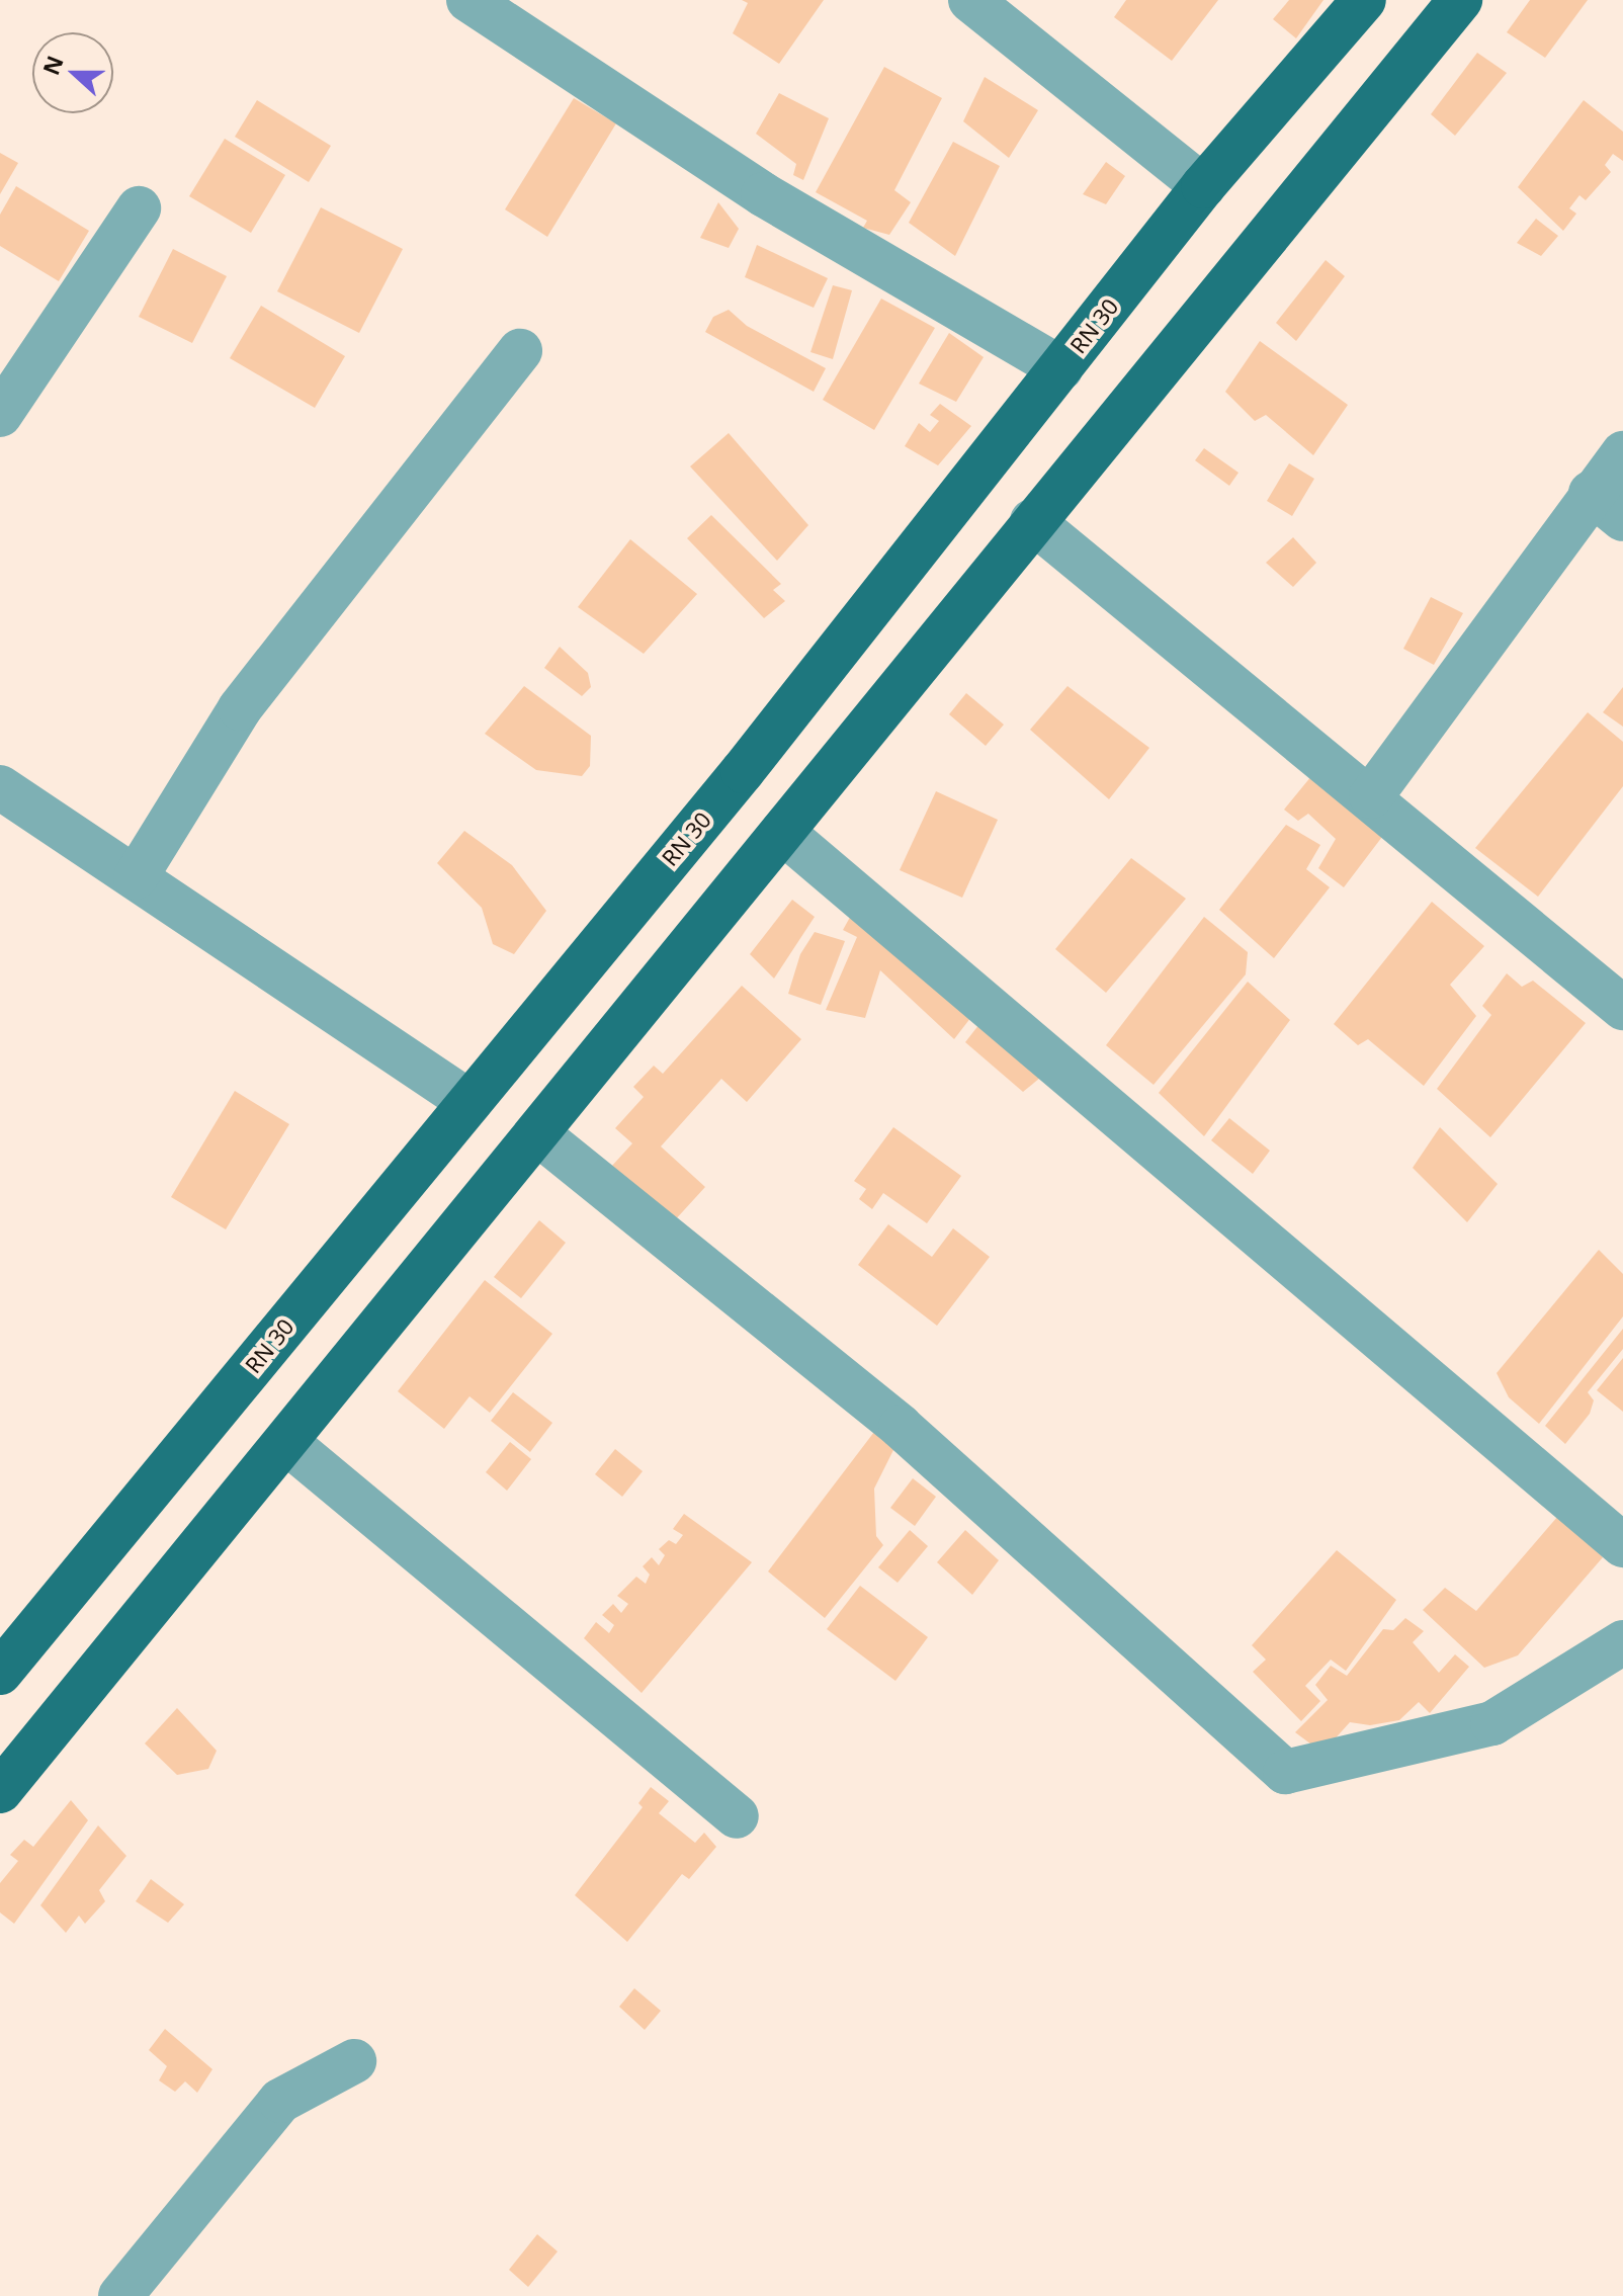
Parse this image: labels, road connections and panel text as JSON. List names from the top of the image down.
{
  "streets": {
    "main road": ["RN 30"]
  },
  "north": "left"
}
